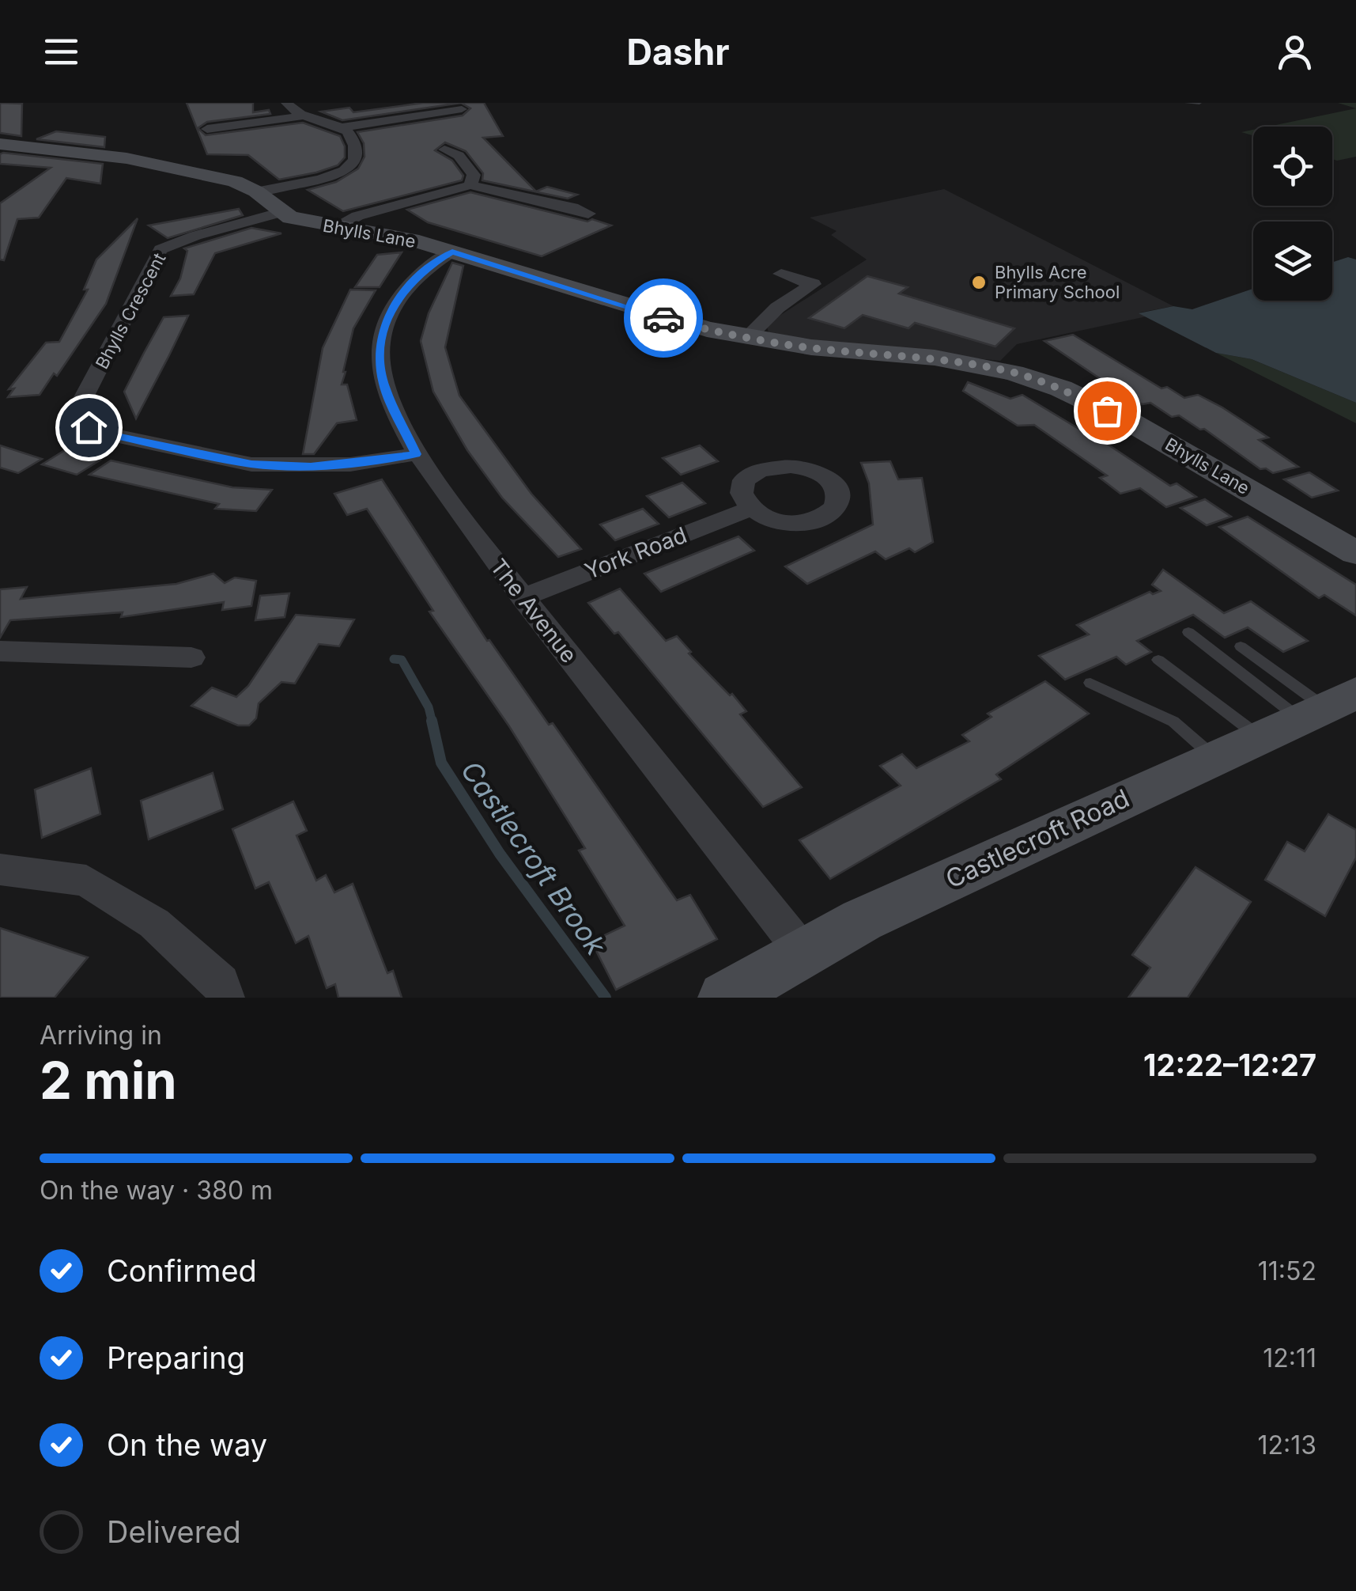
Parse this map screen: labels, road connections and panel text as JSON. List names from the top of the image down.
{
  "streets": {
    "street": [
      "Bhylls Lane",
      "Bhylls Crescent",
      "York Road",
      "The Avenue",
      "Castlecroft Road"
    ]
  },
  "crossings": [
    ["Bhylls Lane", "Bhylls Crescent"],
    ["Bhylls Lane", "The Avenue"],
    ["Bhylls Crescent", "The Avenue"],
    ["York Road", "The Avenue"],
    ["The Avenue", "Castlecroft Road"]
  ],
  "water": ["Castlecroft Brook"],
  "places": ["Bhylls Acre Primary School"],
  "page": {
    "header": "Dashr",
    "heading": ["2 min", "Arriving in", "12:22–12:27"],
    "bar": "On the way · 380 m",
    "list": [
      ["Confirmed", "11:52"],
      ["Preparing", "12:11"],
      ["On the way", "12:13"],
      "Delivered"
    ]
  }
}
